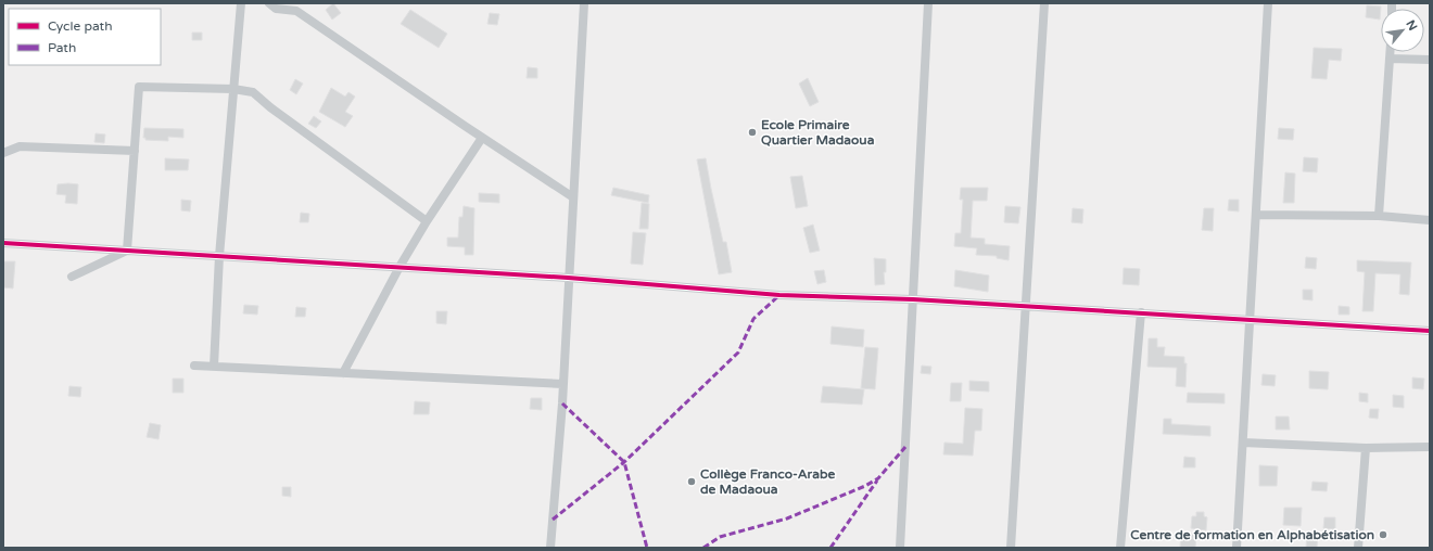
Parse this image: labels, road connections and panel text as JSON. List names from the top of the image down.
{
  "places": ["Ecole Primaire Quartier Madaoua", "Collège Franco-Arabe de Madaoua", "Centre de formation en Alphabétisation"],
  "legend": ["Cycle path", "Path"],
  "north": "top right"
}
